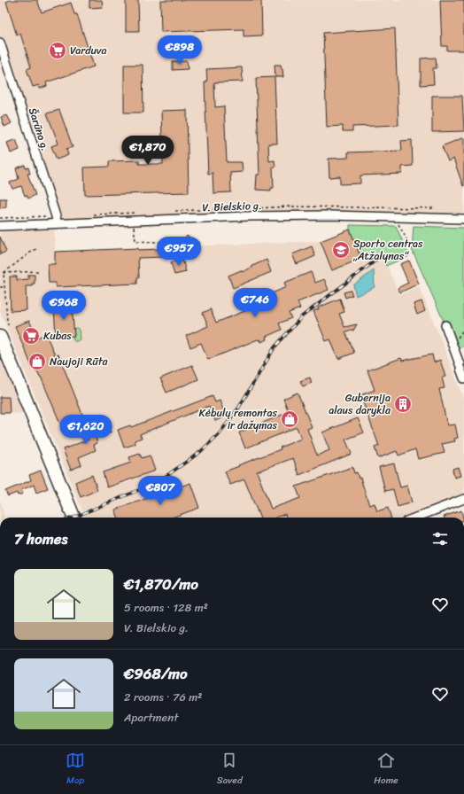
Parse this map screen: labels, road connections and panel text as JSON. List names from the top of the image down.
{
  "streets": {
    "street": ["Šarūno g.", "V. Bielskio g."]
  },
  "crossings": [
    ["Šarūno g.", "V. Bielskio g."]
  ],
  "places": {
    "supermarket": ["Varduva", "Kubas"],
    "school or university": ["Sporto centras „Atžalynas“"],
    "shop": ["Naujoji Rūta", "Kėbulų remontas ir dažymas"],
    "building": ["Gubernija alaus darykla"]
  },
  "page": {
    "price": [
      "€898",
      "€1,870",
      "€957",
      "€746",
      "€968",
      "€1,620",
      "€807"
    ],
    "heading": "7 homes",
    "list": [
      {
        "name": "€1,870/mo",
        "note": "5 rooms · 128 m² · V. Bielskio g."
      },
      {
        "name": "€968/mo",
        "note": "2 rooms · 76 m² · Apartment"
      }
    ],
    "tabs": ["Map", "Saved", "Home"]
  }
}
